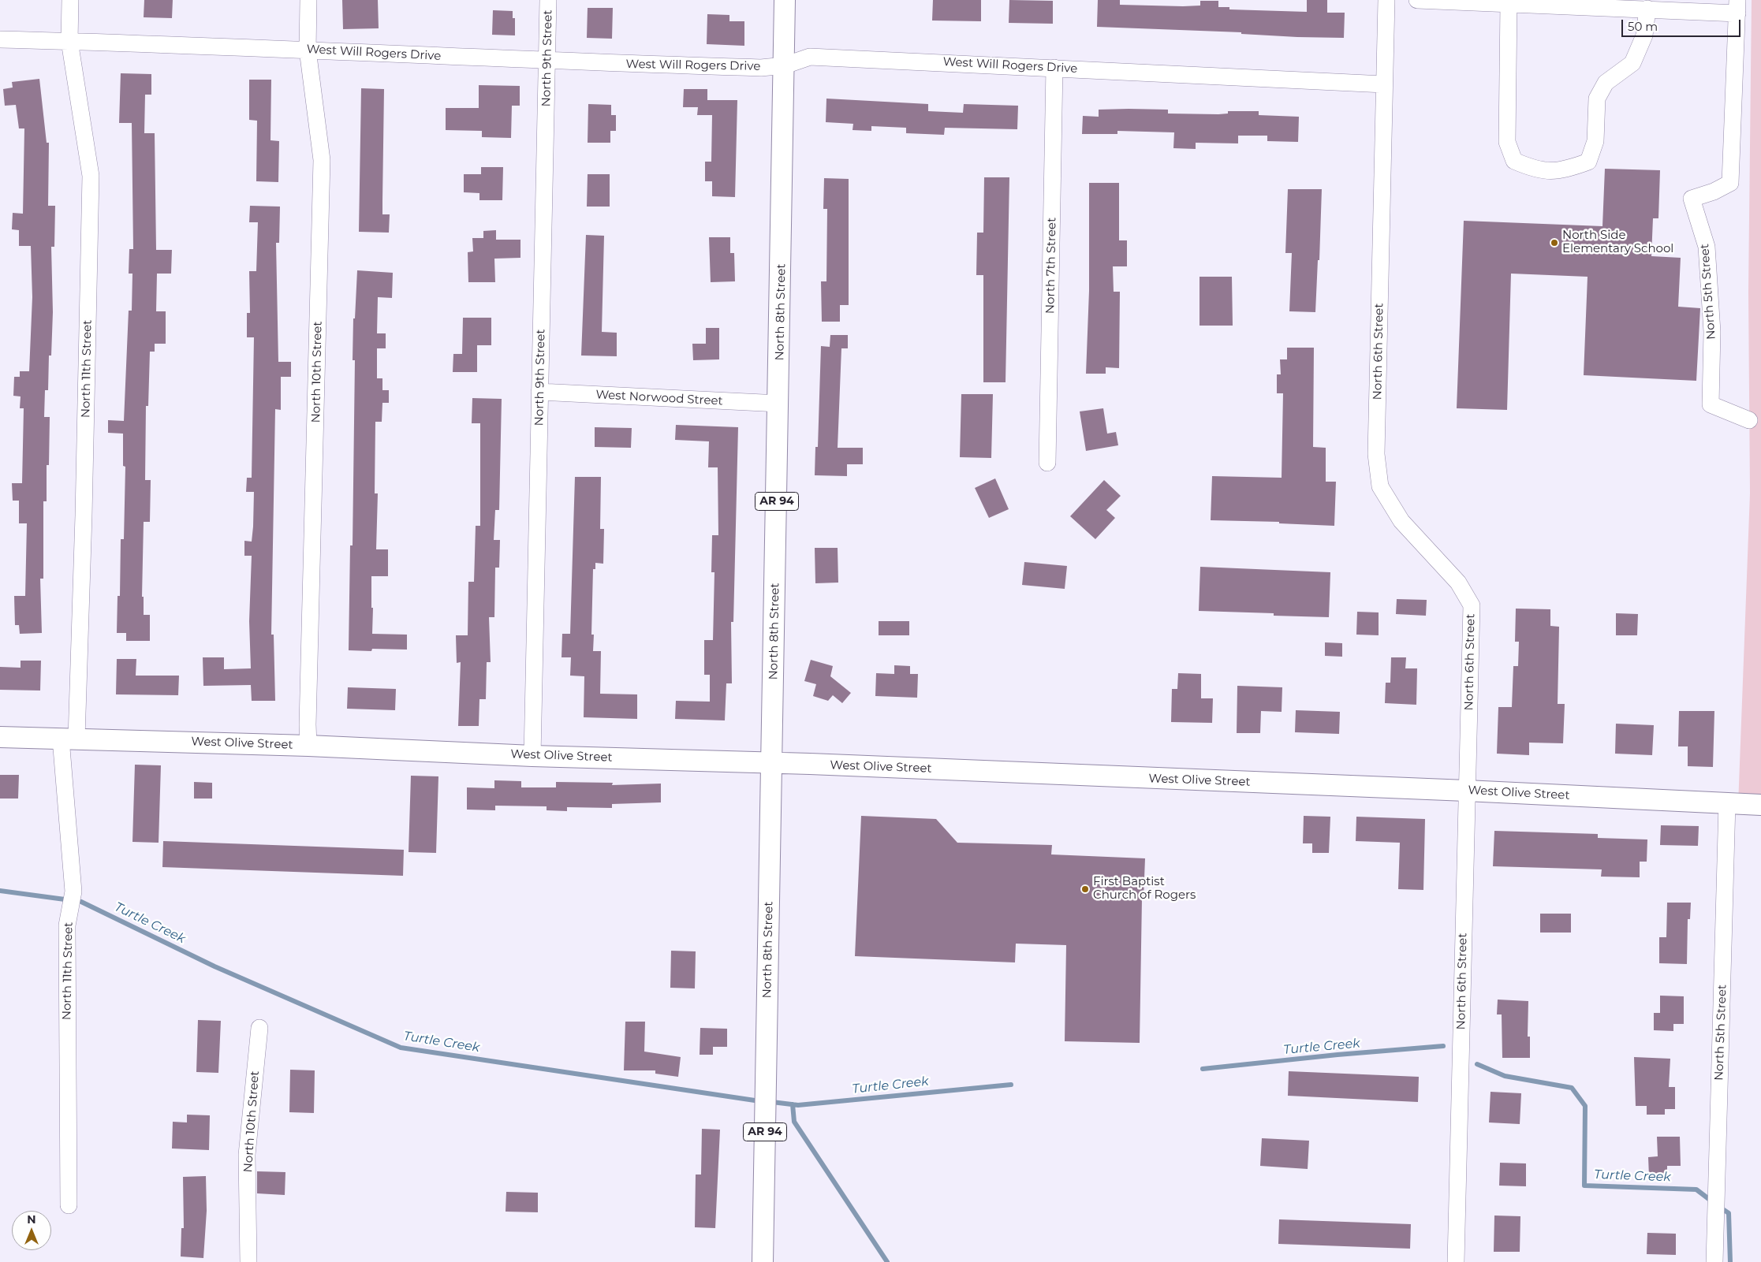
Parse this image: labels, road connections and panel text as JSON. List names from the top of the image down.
{
  "streets": {
    "main road": ["North 8th Street", "AR 94", "West Olive Street"],
    "street": [
      "West Will Rogers Drive",
      "North 9th Street",
      "North 7th Street",
      "North 5th Street",
      "North 6th Street",
      "North 11th Street",
      "North 10th Street",
      "West Norwood Street"
    ]
  },
  "crossings": [
    ["West Will Rogers Drive", "North 9th Street"],
    ["West Will Rogers Drive", "North 7th Street"],
    ["West Will Rogers Drive", "North 8th Street"],
    ["West Will Rogers Drive", "North 6th Street"],
    ["West Will Rogers Drive", "North 11th Street"],
    ["West Will Rogers Drive", "North 10th Street"],
    ["North 9th Street", "West Norwood Street"],
    ["North 9th Street", "West Olive Street"],
    ["North 5th Street", "West Olive Street"],
    ["North 8th Street", "West Norwood Street"],
    ["North 8th Street", "West Olive Street"],
    ["North 6th Street", "West Olive Street"],
    ["North 11th Street", "West Olive Street"],
    ["North 10th Street", "West Olive Street"]
  ],
  "water": ["Turtle Creek"],
  "places": ["North Side Elementary School", "First Baptist Church of Rogers"],
  "scale_bar": "50 m",
  "north": "top"
}
